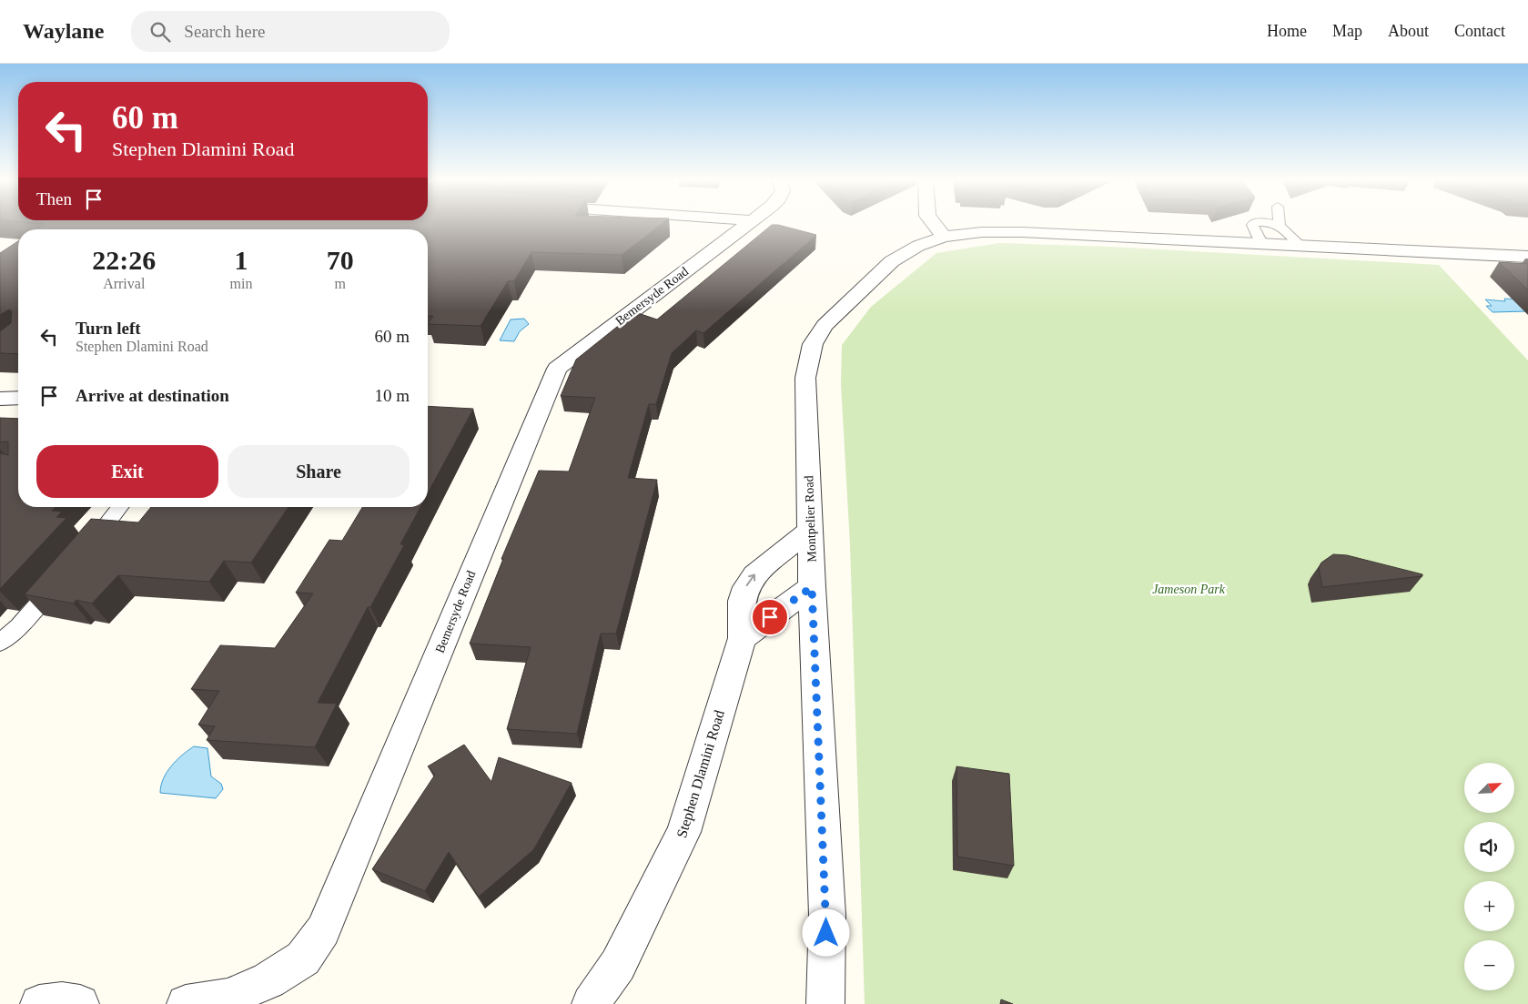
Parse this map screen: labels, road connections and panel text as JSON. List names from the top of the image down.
{
  "streets": {
    "street": ["Bemersyde Road", "Montpelier Road", "Stephen Dlamini Road"]
  },
  "crossings": [
    ["Montpelier Road", "Stephen Dlamini Road"]
  ],
  "parks": ["Jameson Park"],
  "north": "top right",
  "page": {
    "header": "Waylane",
    "search": "Search here",
    "nav": [
      "Home",
      "Map",
      "About",
      "Contact"
    ],
    "turn": ["60 m", "Stephen Dlamini Road"],
    "then": "Then",
    "eta": [
      "22:26",
      "Arrival",
      "1",
      "min",
      "70",
      "m"
    ],
    "list": [
      {
        "name": "Turn left",
        "note": "Stephen Dlamini Road",
        "value": "60 m"
      },
      {
        "name": "Arrive at destination",
        "value": "10 m"
      }
    ],
    "buttons": ["Exit", "Share"],
    "map_buttons": ["+", "−"]
  }
}
